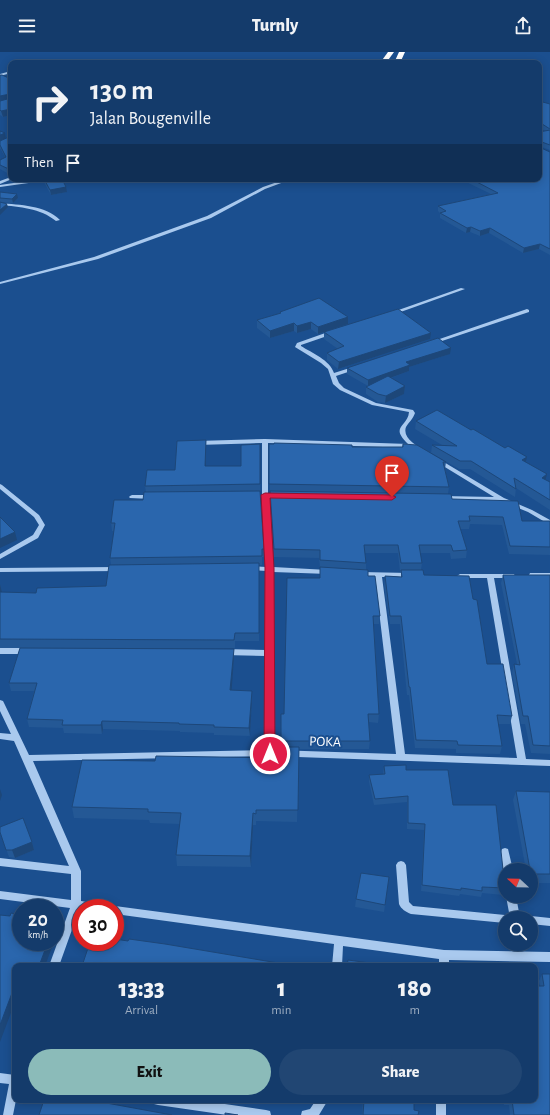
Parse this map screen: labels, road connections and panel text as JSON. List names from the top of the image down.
{
  "streets": {
    "street": ["POKA"]
  },
  "north": "left",
  "page": {
    "header": "Turnly",
    "turn": ["130 m", "Jalan Bougenville"],
    "then": "Then",
    "speed": "20 km/h",
    "limit": "30",
    "eta": [
      "13:33",
      "Arrival",
      "1",
      "min",
      "180",
      "m"
    ],
    "buttons": ["Exit", "Share"]
  }
}
